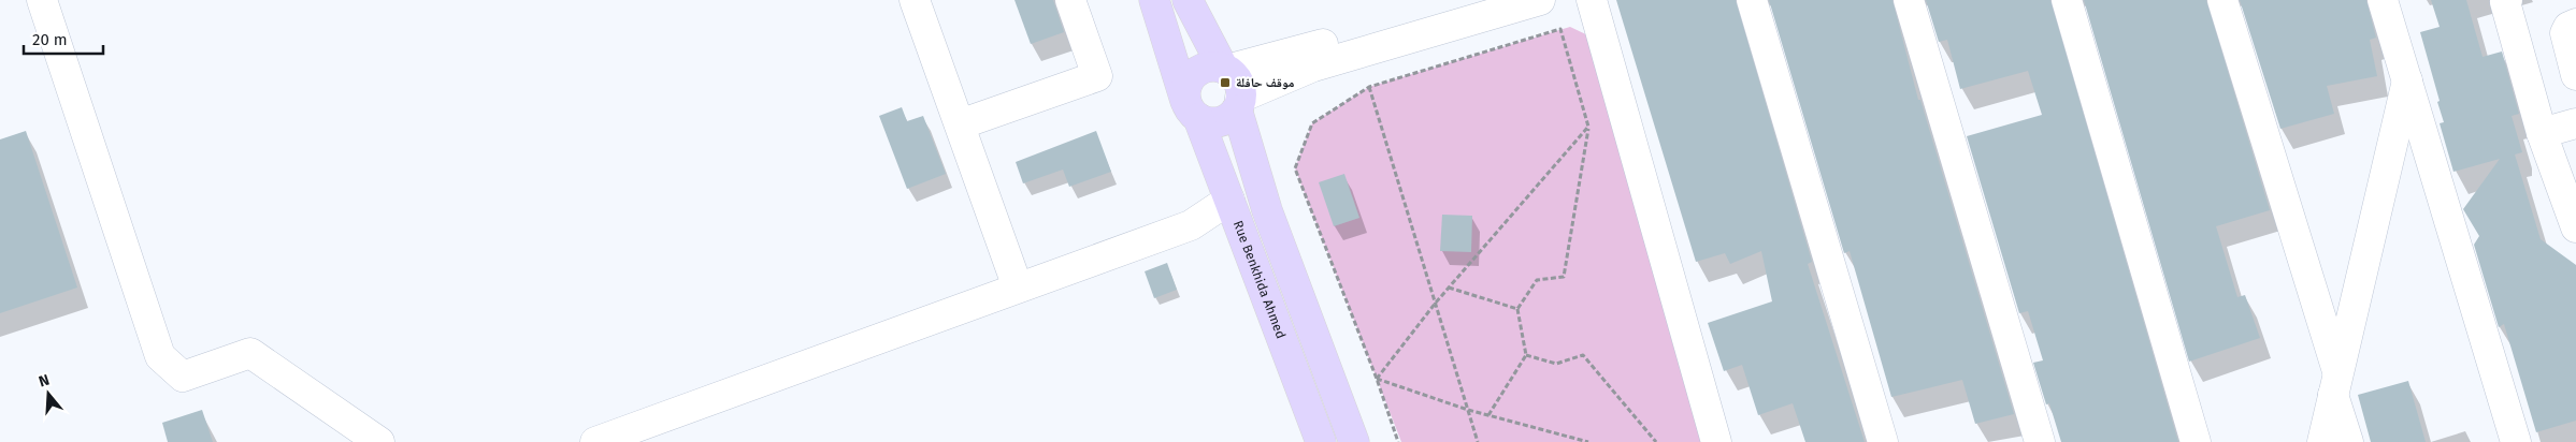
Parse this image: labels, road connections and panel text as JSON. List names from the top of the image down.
{
  "streets": {
    "main road": ["Rue Benkhida Ahmed"]
  },
  "places": {
    "transit": ["موقف حافلة"]
  },
  "scale_bar": "20 m",
  "north": "top"
}
